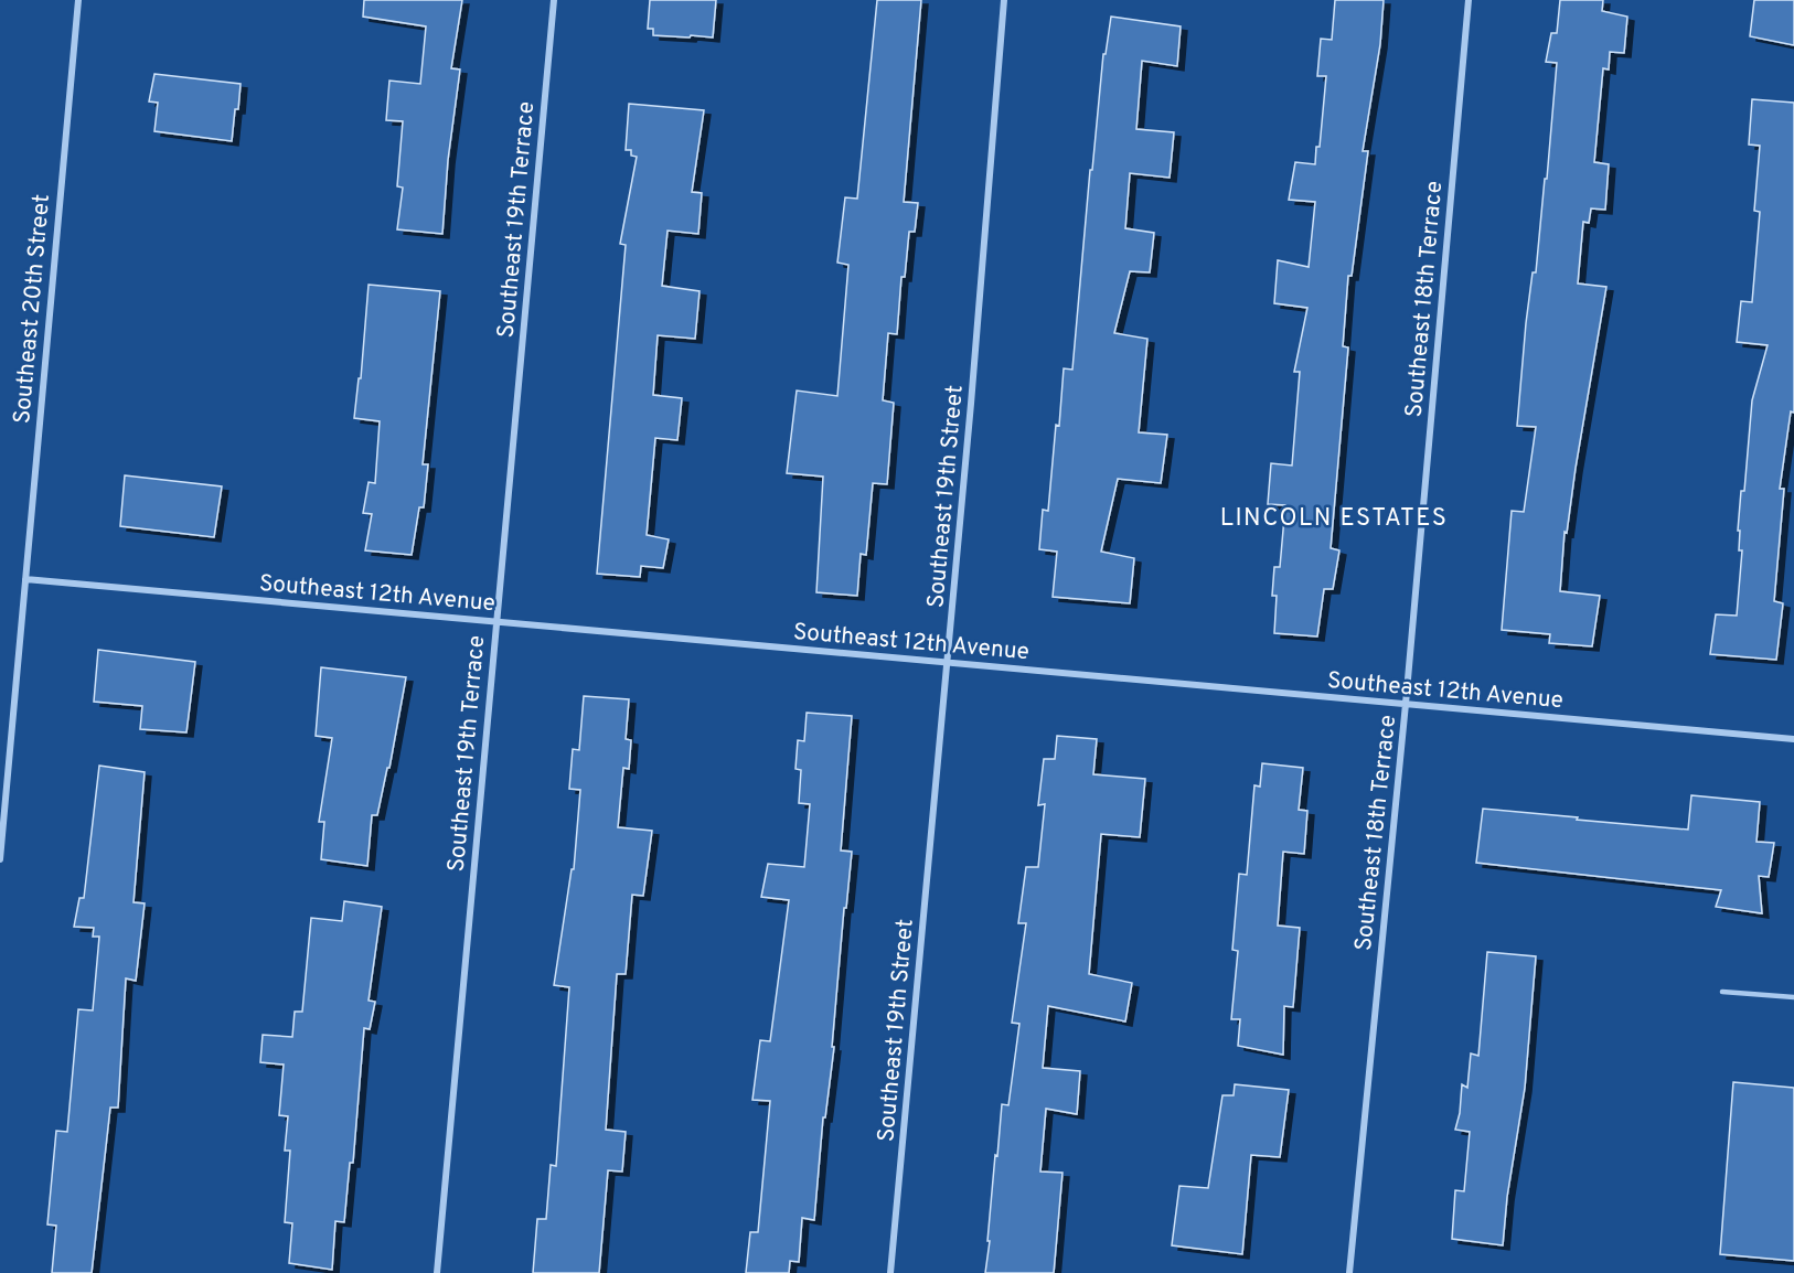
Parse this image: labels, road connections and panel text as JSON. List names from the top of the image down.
{
  "streets": {
    "street": [
      "Southeast 19th Terrace",
      "Southeast 18th Terrace",
      "Southeast 20th Street",
      "Southeast 19th Street",
      "Southeast 12th Avenue"
    ]
  },
  "crossings": [
    ["Southeast 19th Terrace", "Southeast 12th Avenue"],
    ["Southeast 18th Terrace", "Southeast 12th Avenue"],
    ["Southeast 20th Street", "Southeast 12th Avenue"],
    ["Southeast 19th Street", "Southeast 12th Avenue"]
  ],
  "districts": ["LINCOLN ESTATES"]
}
